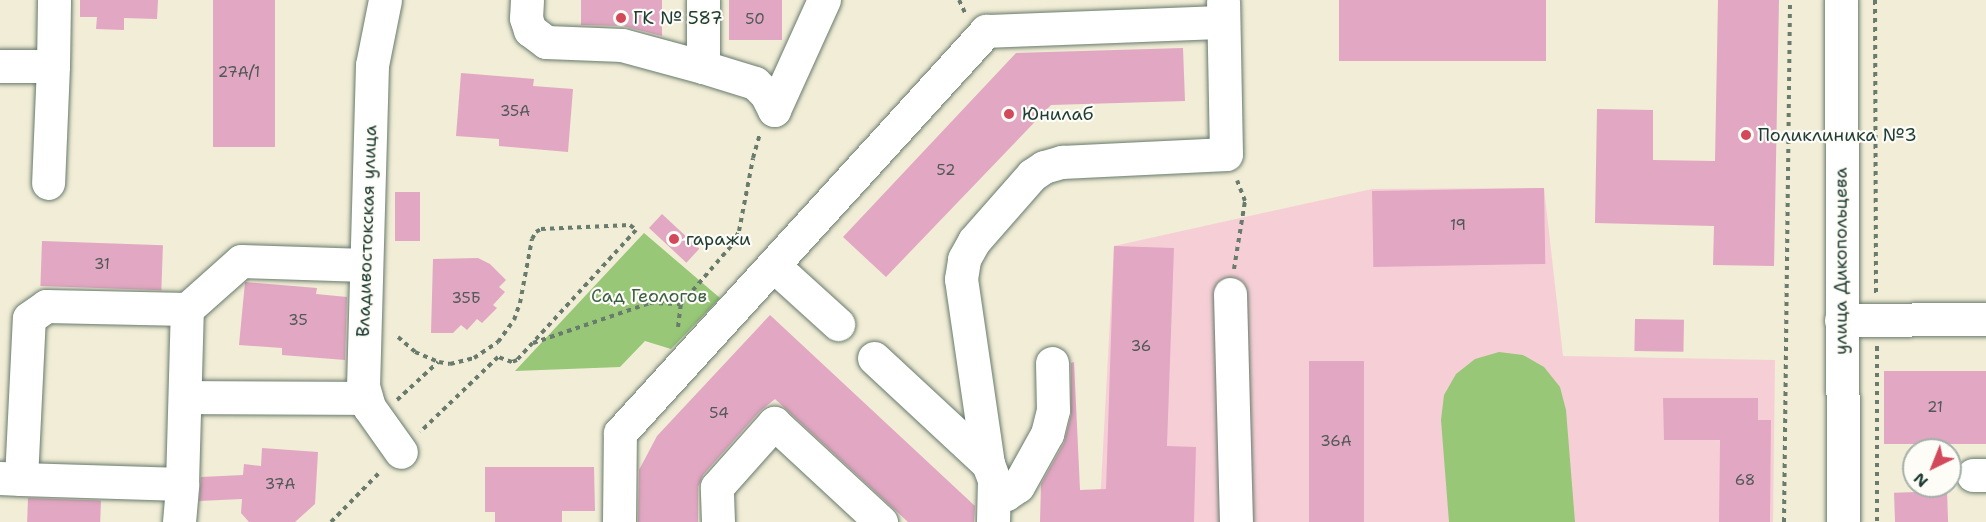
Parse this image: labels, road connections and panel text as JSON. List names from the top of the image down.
{
  "streets": {
    "street": ["Владивостокская улица", "улица Дикопольцева"]
  },
  "parks": ["Сад Геологов"],
  "places": [
    "ГК № 587",
    "Юнилаб",
    "Поликлиника №3",
    "гаражи"
  ],
  "house_numbers": [
    "50",
    "27А/1",
    "35А",
    "52",
    "19",
    "31",
    "35Б",
    "35",
    "36",
    "21",
    "54",
    "36А",
    "68",
    "37А"
  ],
  "north": "bottom left"
}
